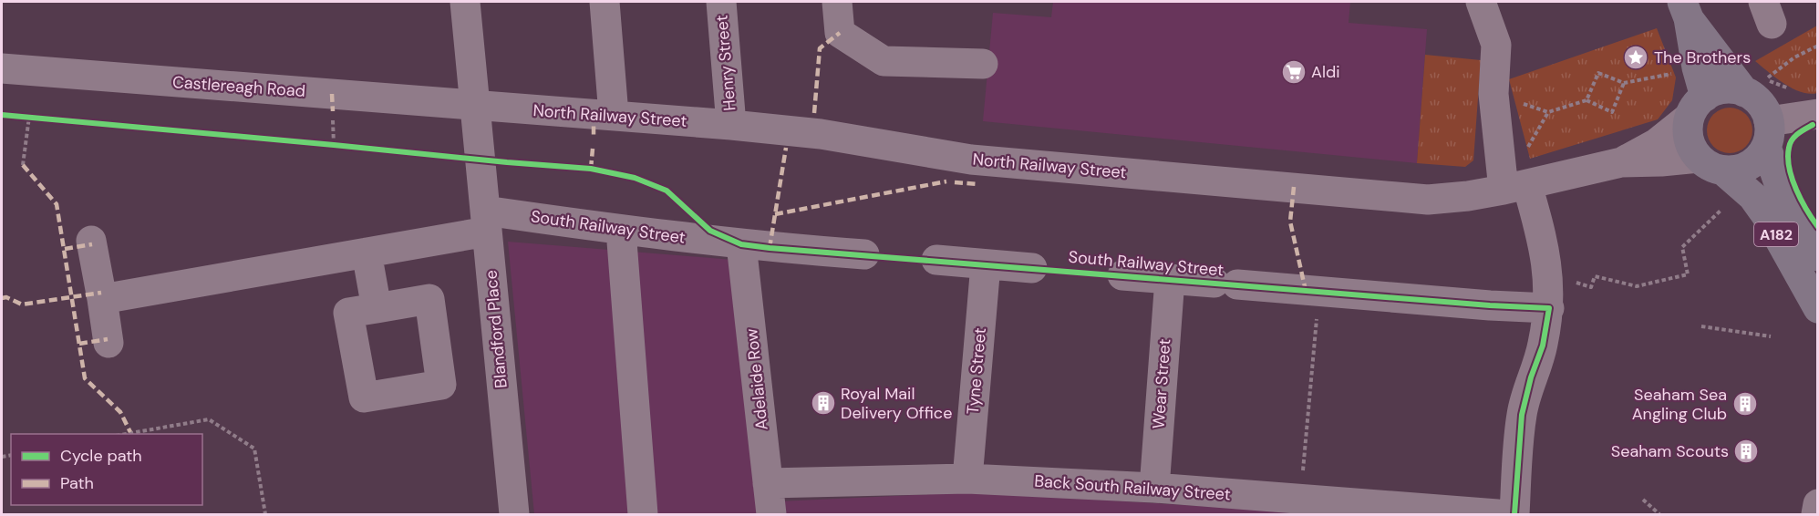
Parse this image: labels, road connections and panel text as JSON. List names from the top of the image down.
{
  "streets": {
    "main road": ["A182"],
    "street": [
      "Henry Street",
      "Castlereagh Road",
      "North Railway Street",
      "South Railway Street",
      "Blandford Place",
      "Tyne Street",
      "Adelaide Row",
      "Wear Street",
      "Back South Railway Street"
    ]
  },
  "crossings": [
    ["Henry Street", "North Railway Street"],
    ["Castlereagh Road", "North Railway Street"],
    ["Castlereagh Road", "Blandford Place"],
    ["North Railway Street", "A182"],
    ["North Railway Street", "Blandford Place"],
    ["South Railway Street", "Blandford Place"],
    ["South Railway Street", "Adelaide Row"],
    ["South Railway Street", "Wear Street"],
    ["Tyne Street", "Back South Railway Street"],
    ["Adelaide Row", "Back South Railway Street"],
    ["Wear Street", "Back South Railway Street"]
  ],
  "places": {
    "place": ["The Brothers"],
    "supermarket": ["Aldi"],
    "building": ["Royal Mail Delivery Office", "Seaham Sea Angling Club", "Seaham Scouts"]
  },
  "legend": ["Cycle path", "Path"]
}
